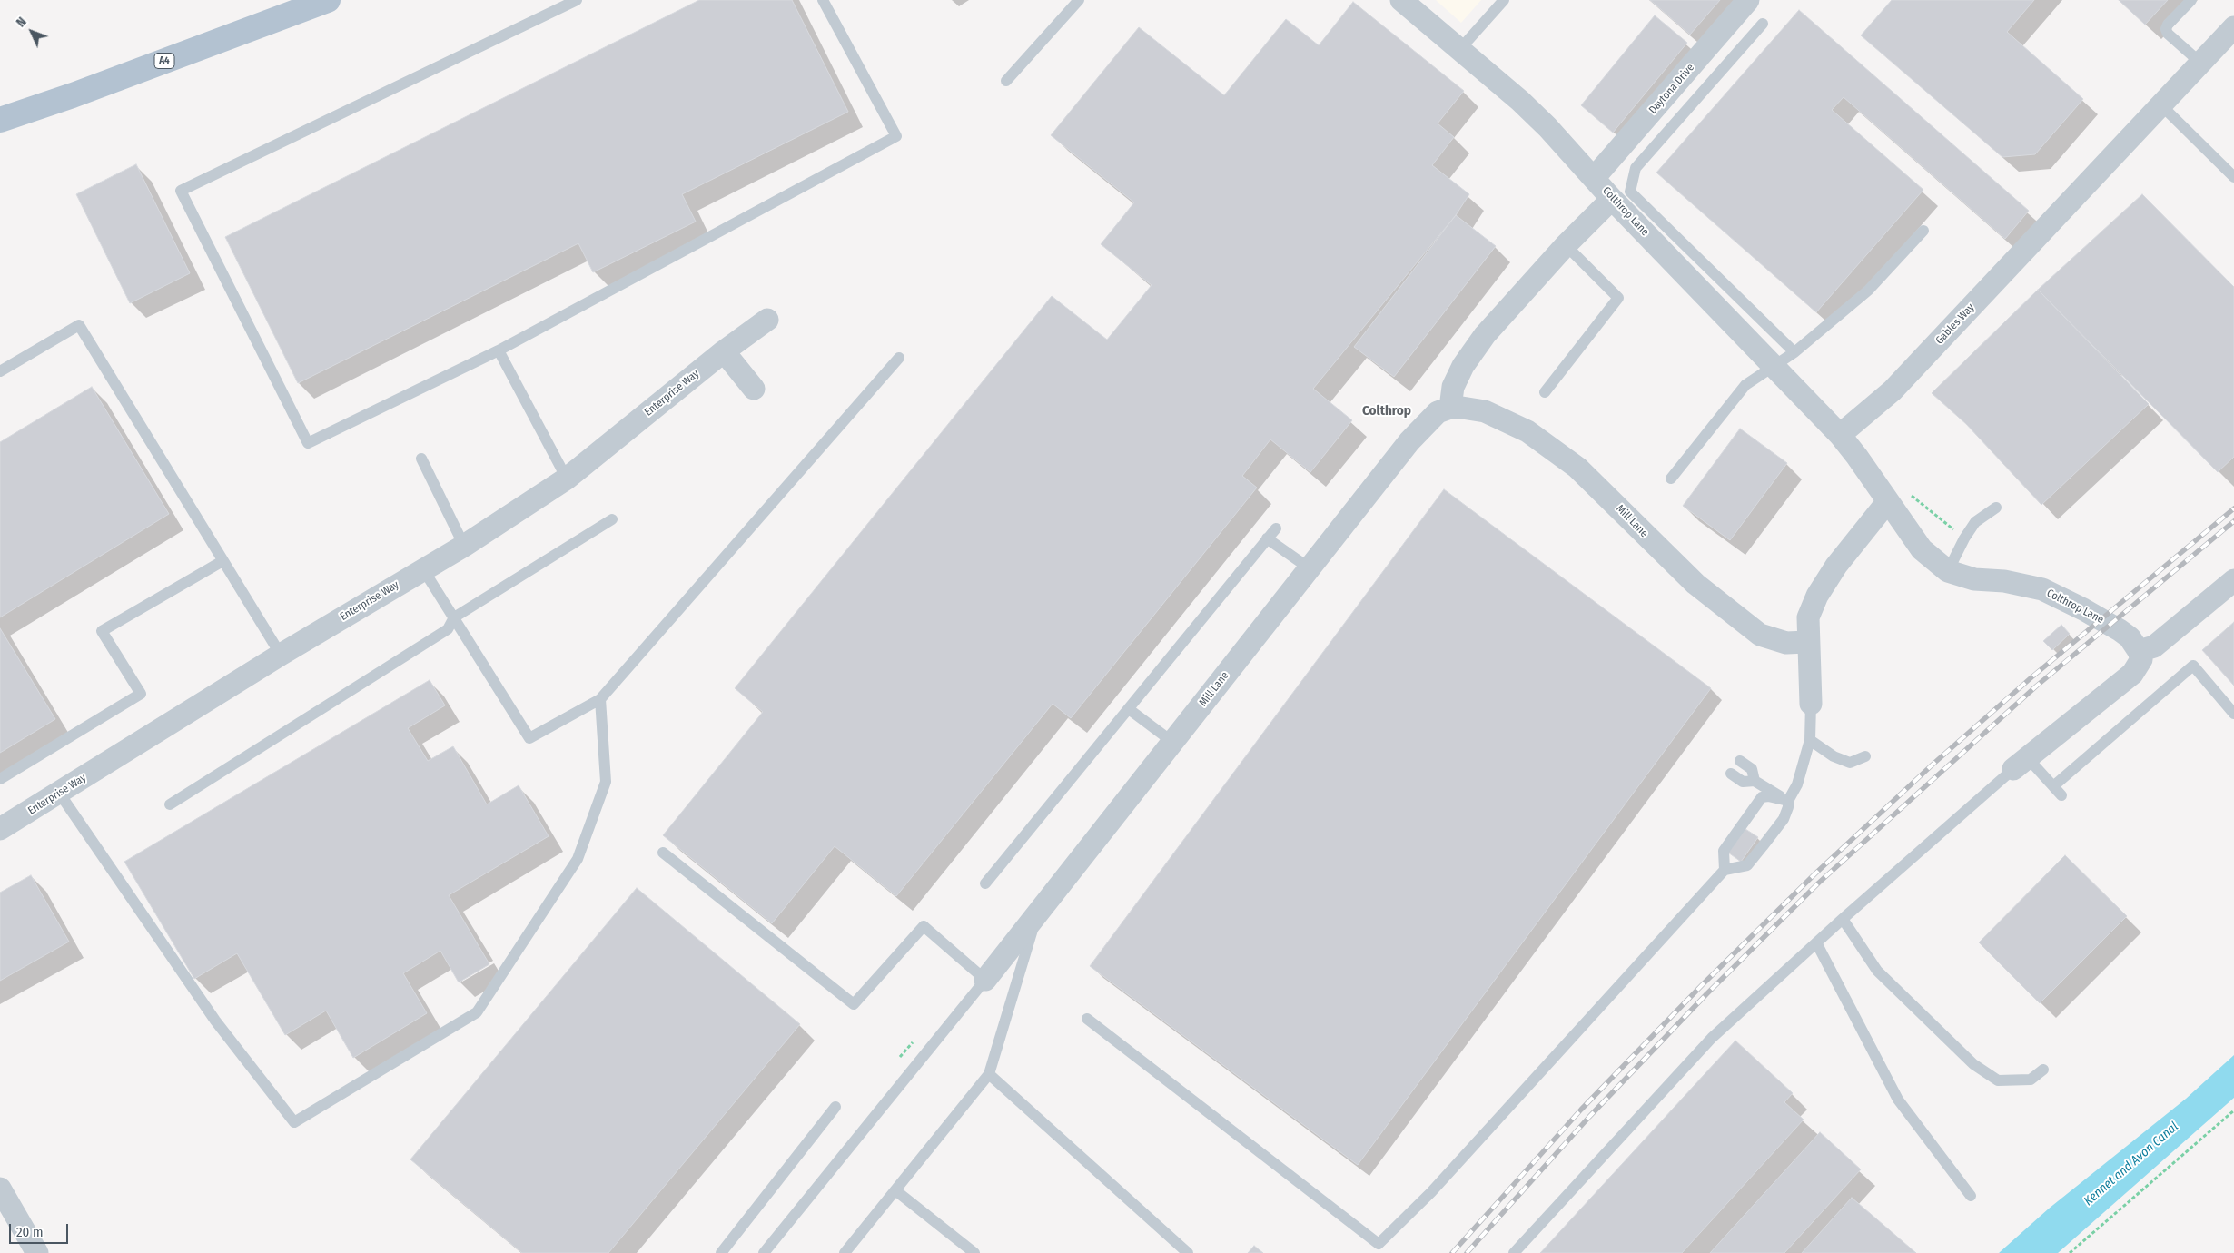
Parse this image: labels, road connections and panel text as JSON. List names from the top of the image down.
{
  "streets": {
    "main road": ["A4"],
    "street": [
      "Daytona Drive",
      "Colthrop Lane",
      "Gables Way",
      "Enterprise Way",
      "Mill Lane"
    ]
  },
  "crossings": [
    ["Daytona Drive", "Colthrop Lane"],
    ["Colthrop Lane", "Gables Way"]
  ],
  "districts": ["Colthrop"],
  "water": ["Kennet and Avon Canal"],
  "scale_bar": "20 m",
  "north": "top left"
}
